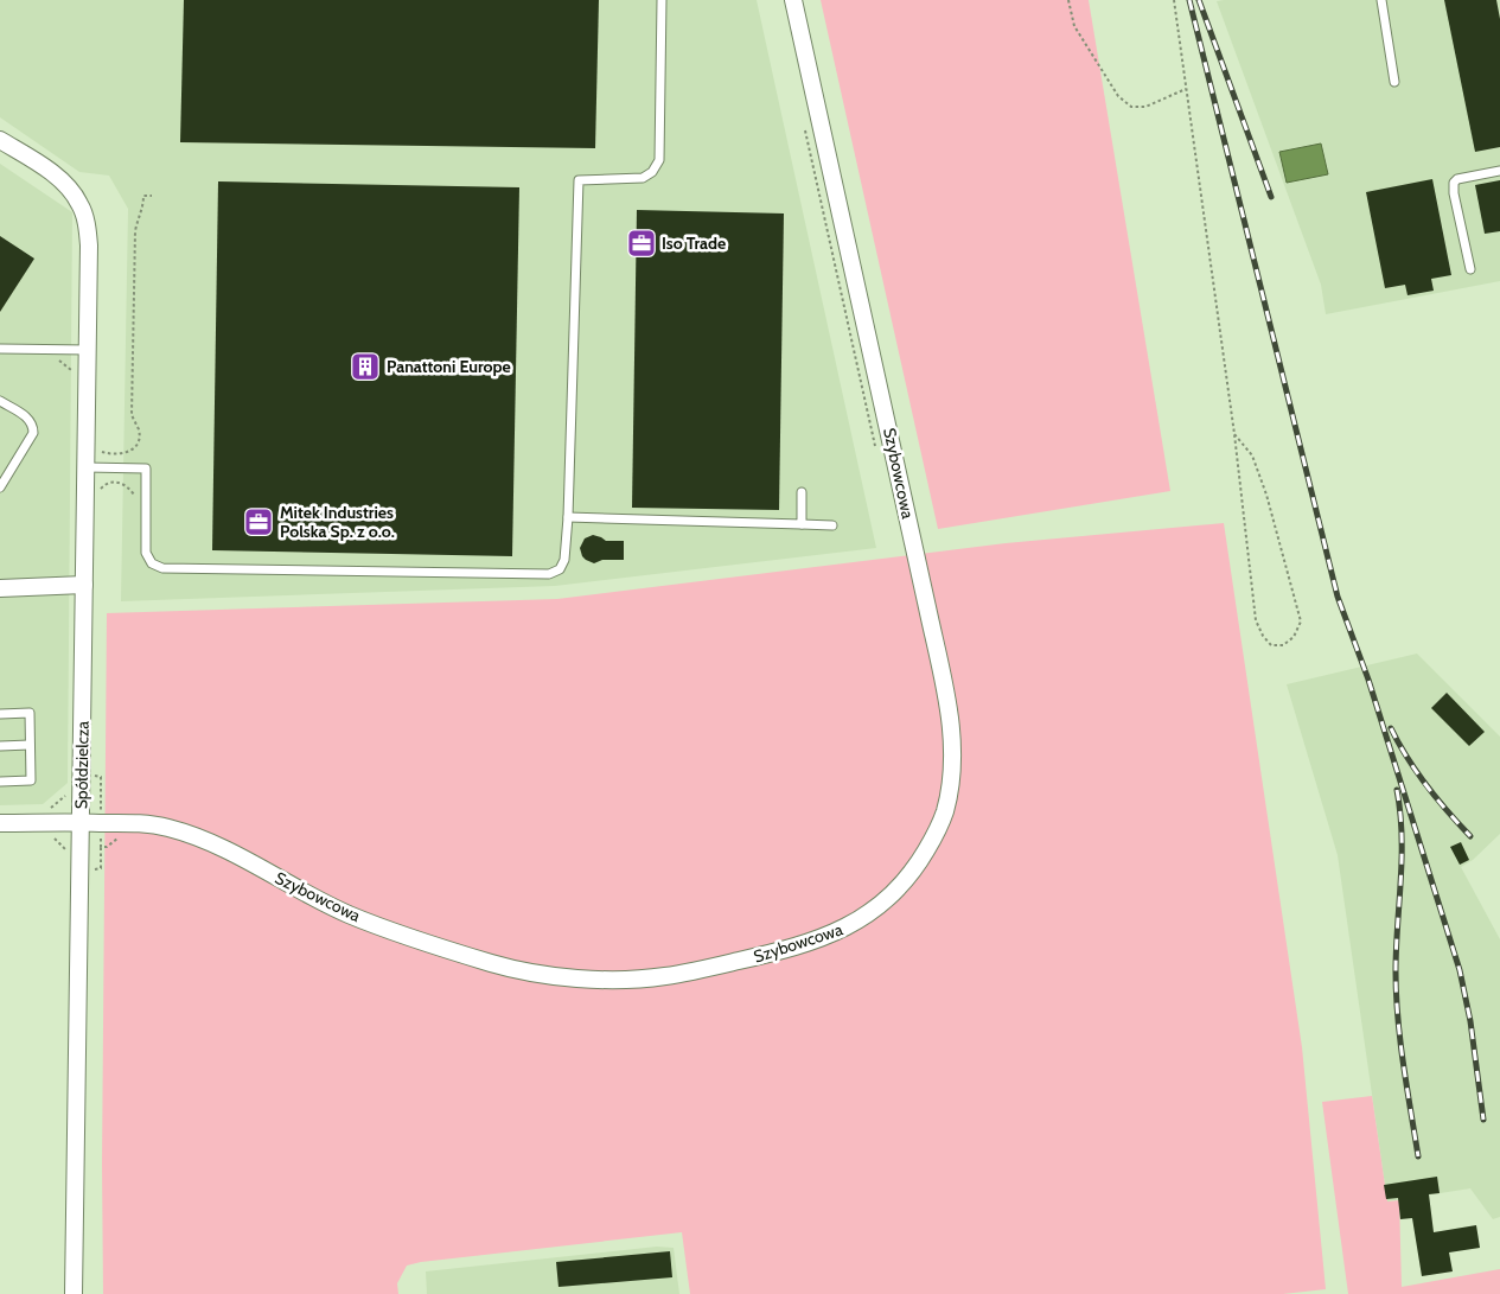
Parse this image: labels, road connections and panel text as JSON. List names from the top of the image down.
{
  "streets": {
    "street": ["Szybowcowa", "Spółdzielcza"]
  },
  "crossings": [
    ["Szybowcowa", "Spółdzielcza"]
  ],
  "places": {
    "office": ["Iso Trade", "Mitek Industries Polska Sp. z o.o."],
    "building": ["Panattoni Europe"]
  }
}
